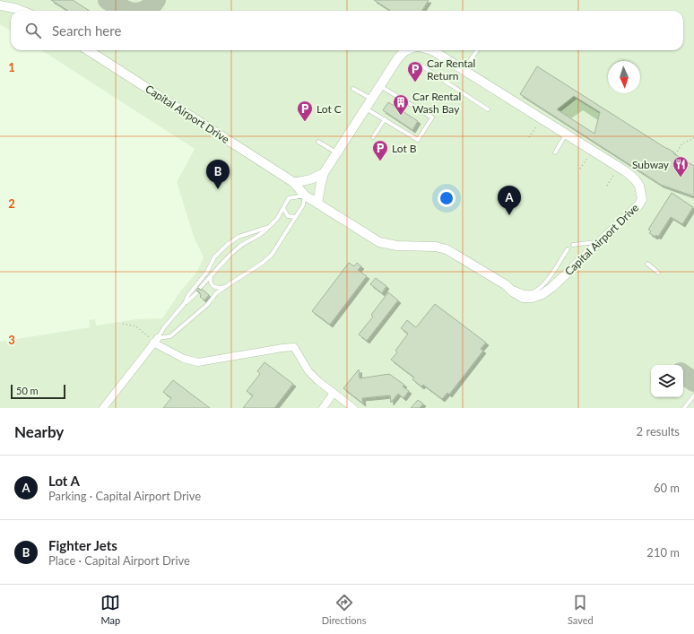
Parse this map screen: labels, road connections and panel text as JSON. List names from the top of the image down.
{
  "streets": {
    "street": ["Capital Airport Drive"]
  },
  "places": {
    "parking": ["Car Rental Return", "Lot C", "Lot B"],
    "building": ["Car Rental Wash Bay"],
    "restaurant": ["Subway"]
  },
  "scale_bar": "50 m",
  "north": "bottom",
  "page": {
    "search": "Search here",
    "pins": ["B", "A"],
    "scale": "50 m",
    "heading": ["Nearby", "2 results"],
    "list": [
      {
        "mark": "A",
        "name": "Lot A",
        "note": "Parking · Capital Airport Drive",
        "value": "60 m"
      },
      {
        "mark": "B",
        "name": "Fighter Jets",
        "note": "Place · Capital Airport Drive",
        "value": "210 m"
      }
    ],
    "nav": ["Map", "Directions", "Saved"]
  },
  "grid": {
    "rows": ["1", "2", "3"]
  }
}
